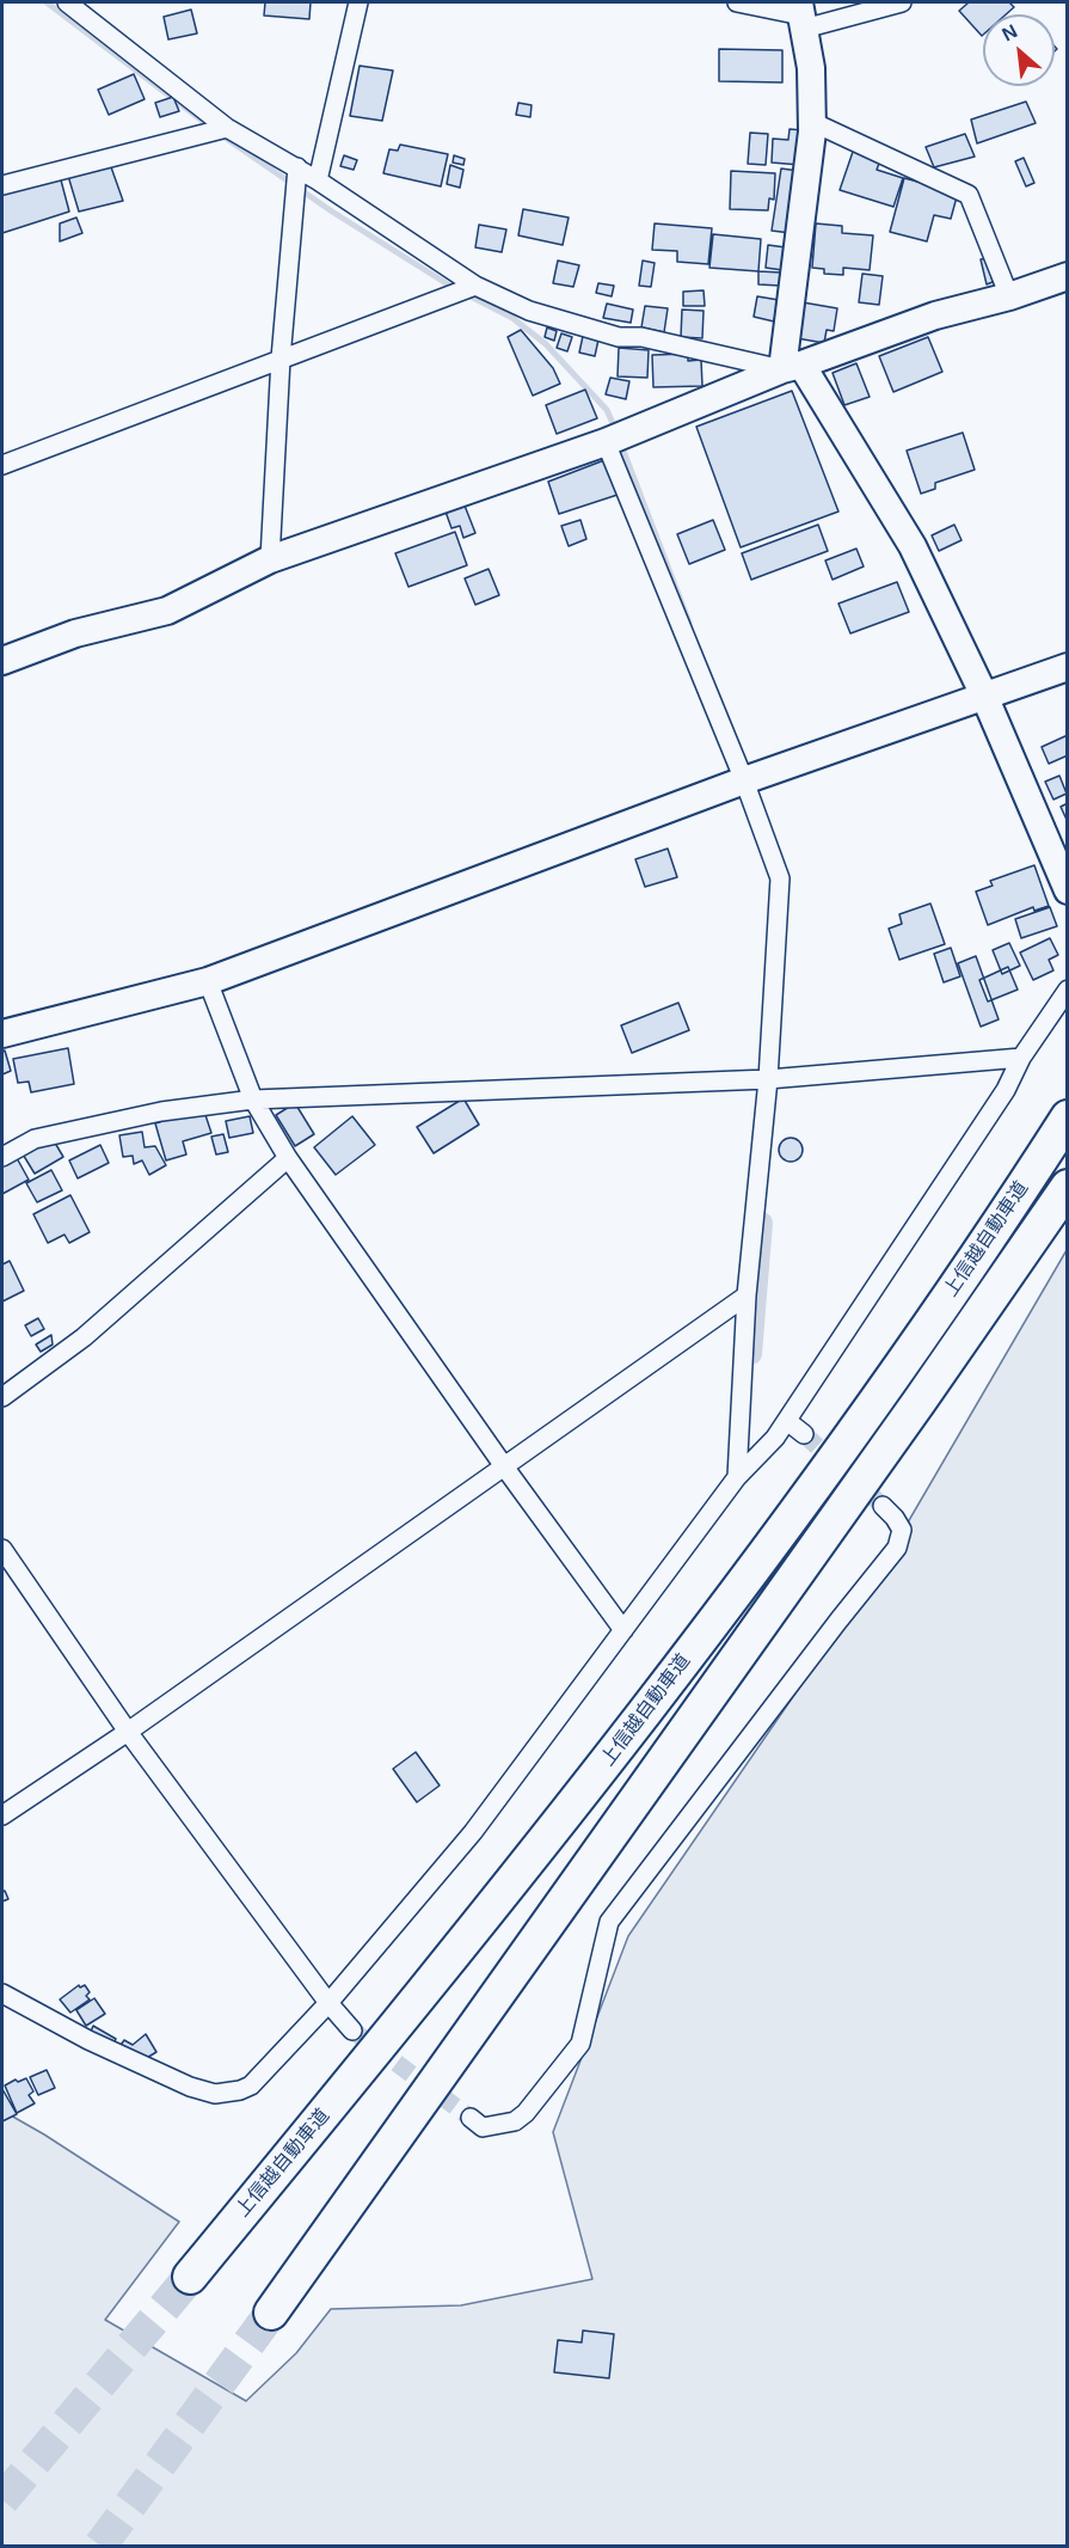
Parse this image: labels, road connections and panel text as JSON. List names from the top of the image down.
{
  "streets": {
    "highway": ["上信越自動車道"]
  },
  "north": "top left"
}
